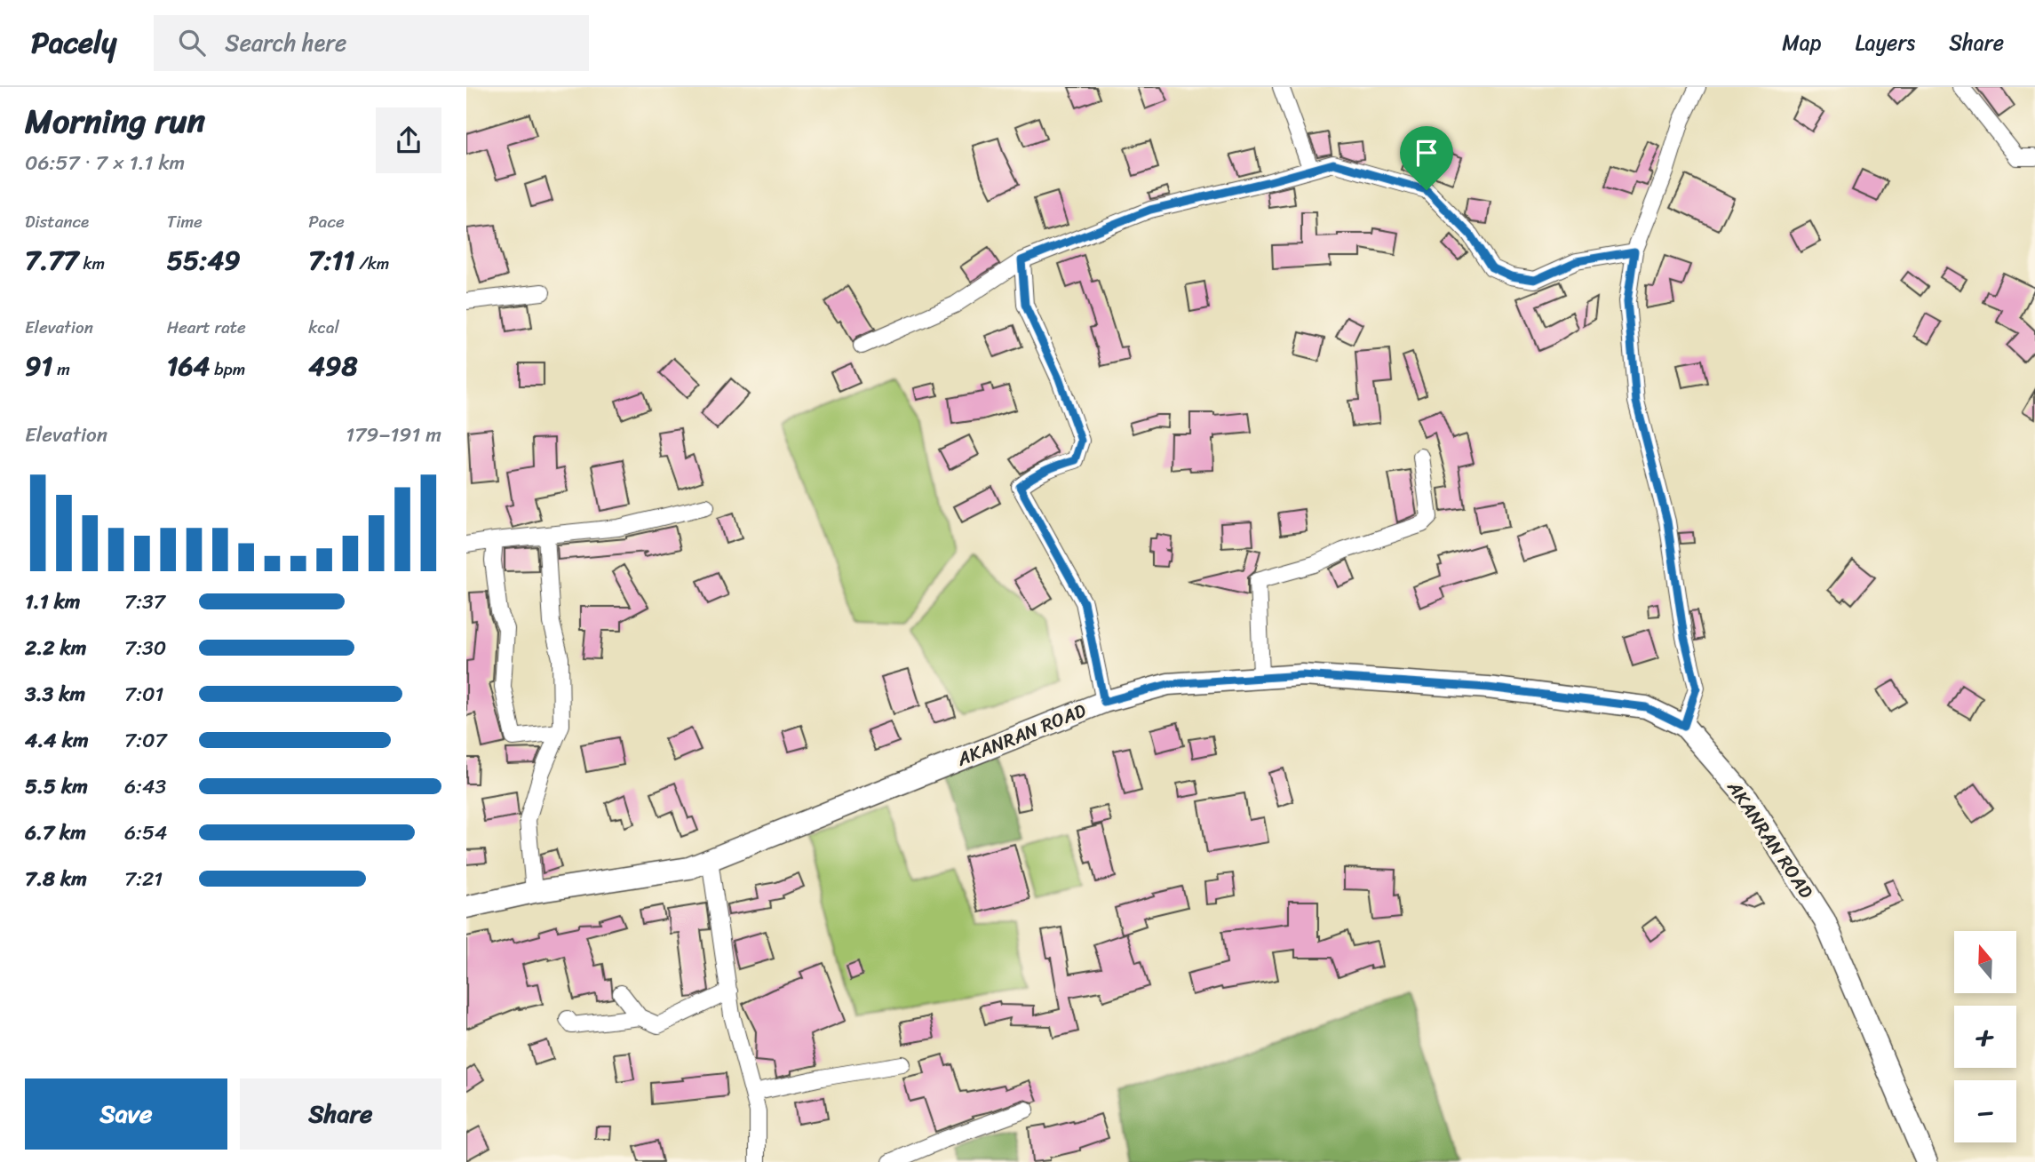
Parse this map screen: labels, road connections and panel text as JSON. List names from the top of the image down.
{
  "streets": {
    "main road": ["AKANRAN ROAD"]
  },
  "north": "top",
  "page": {
    "header": "Pacely",
    "search": "Search here",
    "nav": ["Map", "Layers", "Share"],
    "heading": ["Morning run", "06:57 · 7 × 1.1 km"],
    "stats": [
      ["Distance", "7.77 km"],
      ["Time", "55:49"],
      ["Pace", "7:11 /km"],
      ["Elevation", "91 m"],
      ["Heart rate", "164 bpm"],
      ["kcal", "498"]
    ],
    "chart": ["Elevation", "179–191 m"],
    "list": [
      {
        "name": "1.1 km",
        "note": "7:37"
      },
      {
        "name": "2.2 km",
        "note": "7:30"
      },
      {
        "name": "3.3 km",
        "note": "7:01"
      },
      {
        "name": "4.4 km",
        "note": "7:07"
      },
      {
        "name": "5.5 km",
        "note": "6:43"
      },
      {
        "name": "6.7 km",
        "note": "6:54"
      },
      {
        "name": "7.8 km",
        "note": "7:21"
      }
    ],
    "map_buttons": ["+", "−"],
    "buttons": ["Save", "Share"]
  }
}
